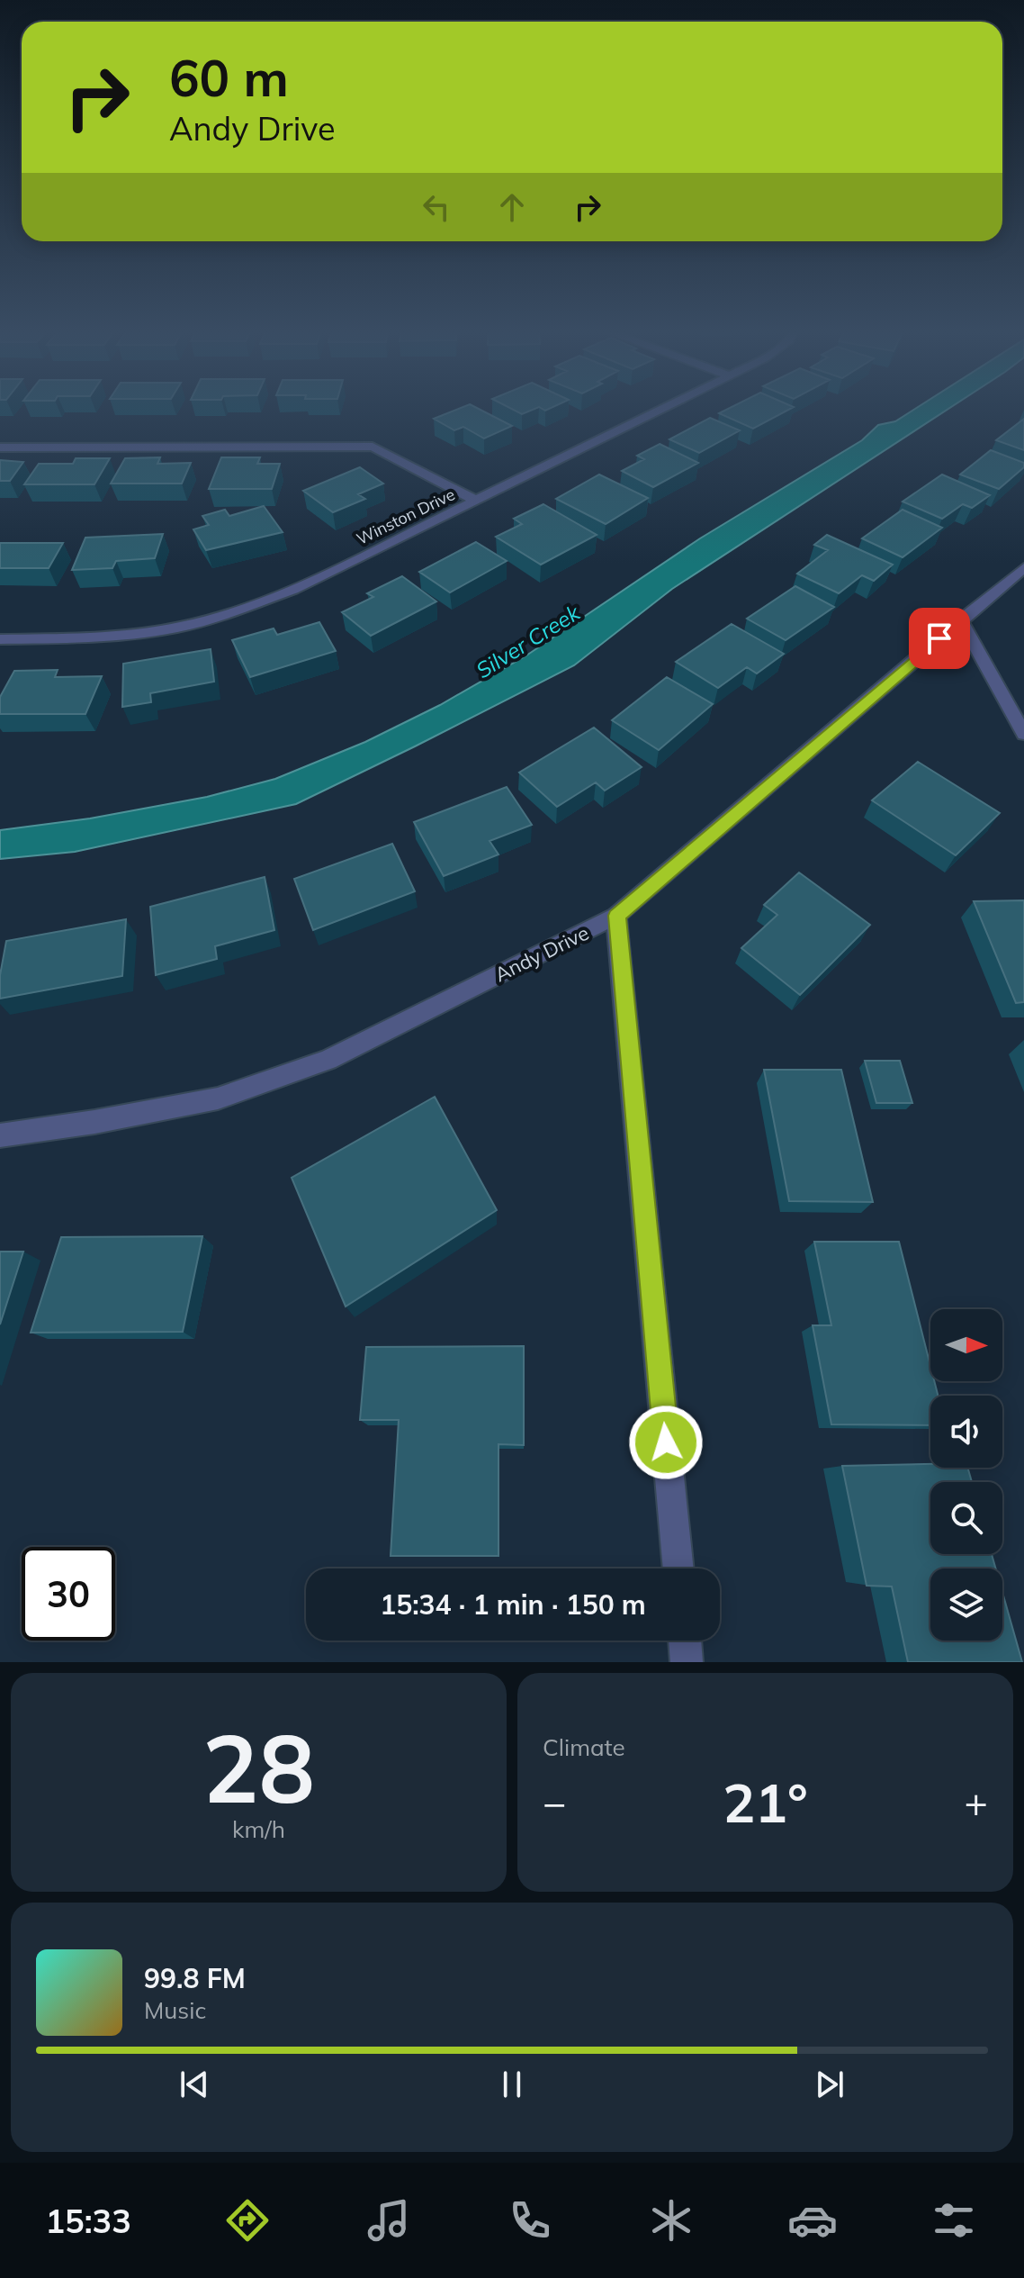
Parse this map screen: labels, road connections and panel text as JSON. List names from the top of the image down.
{
  "streets": {
    "street": ["Winston Drive", "Andy Drive"]
  },
  "water": ["Silver Creek"],
  "north": "right",
  "page": {
    "turn": ["60 m", "Andy Drive"],
    "limit": "30",
    "trip": "15:34 · 1 min · 150 m",
    "tile": [
      ["28", "km/h"],
      "Climate"
    ],
    "heat": ["−", "21°", "+"],
    "song": ["99.8 FM", "Music"],
    "tabs": "15:33"
  }
}
